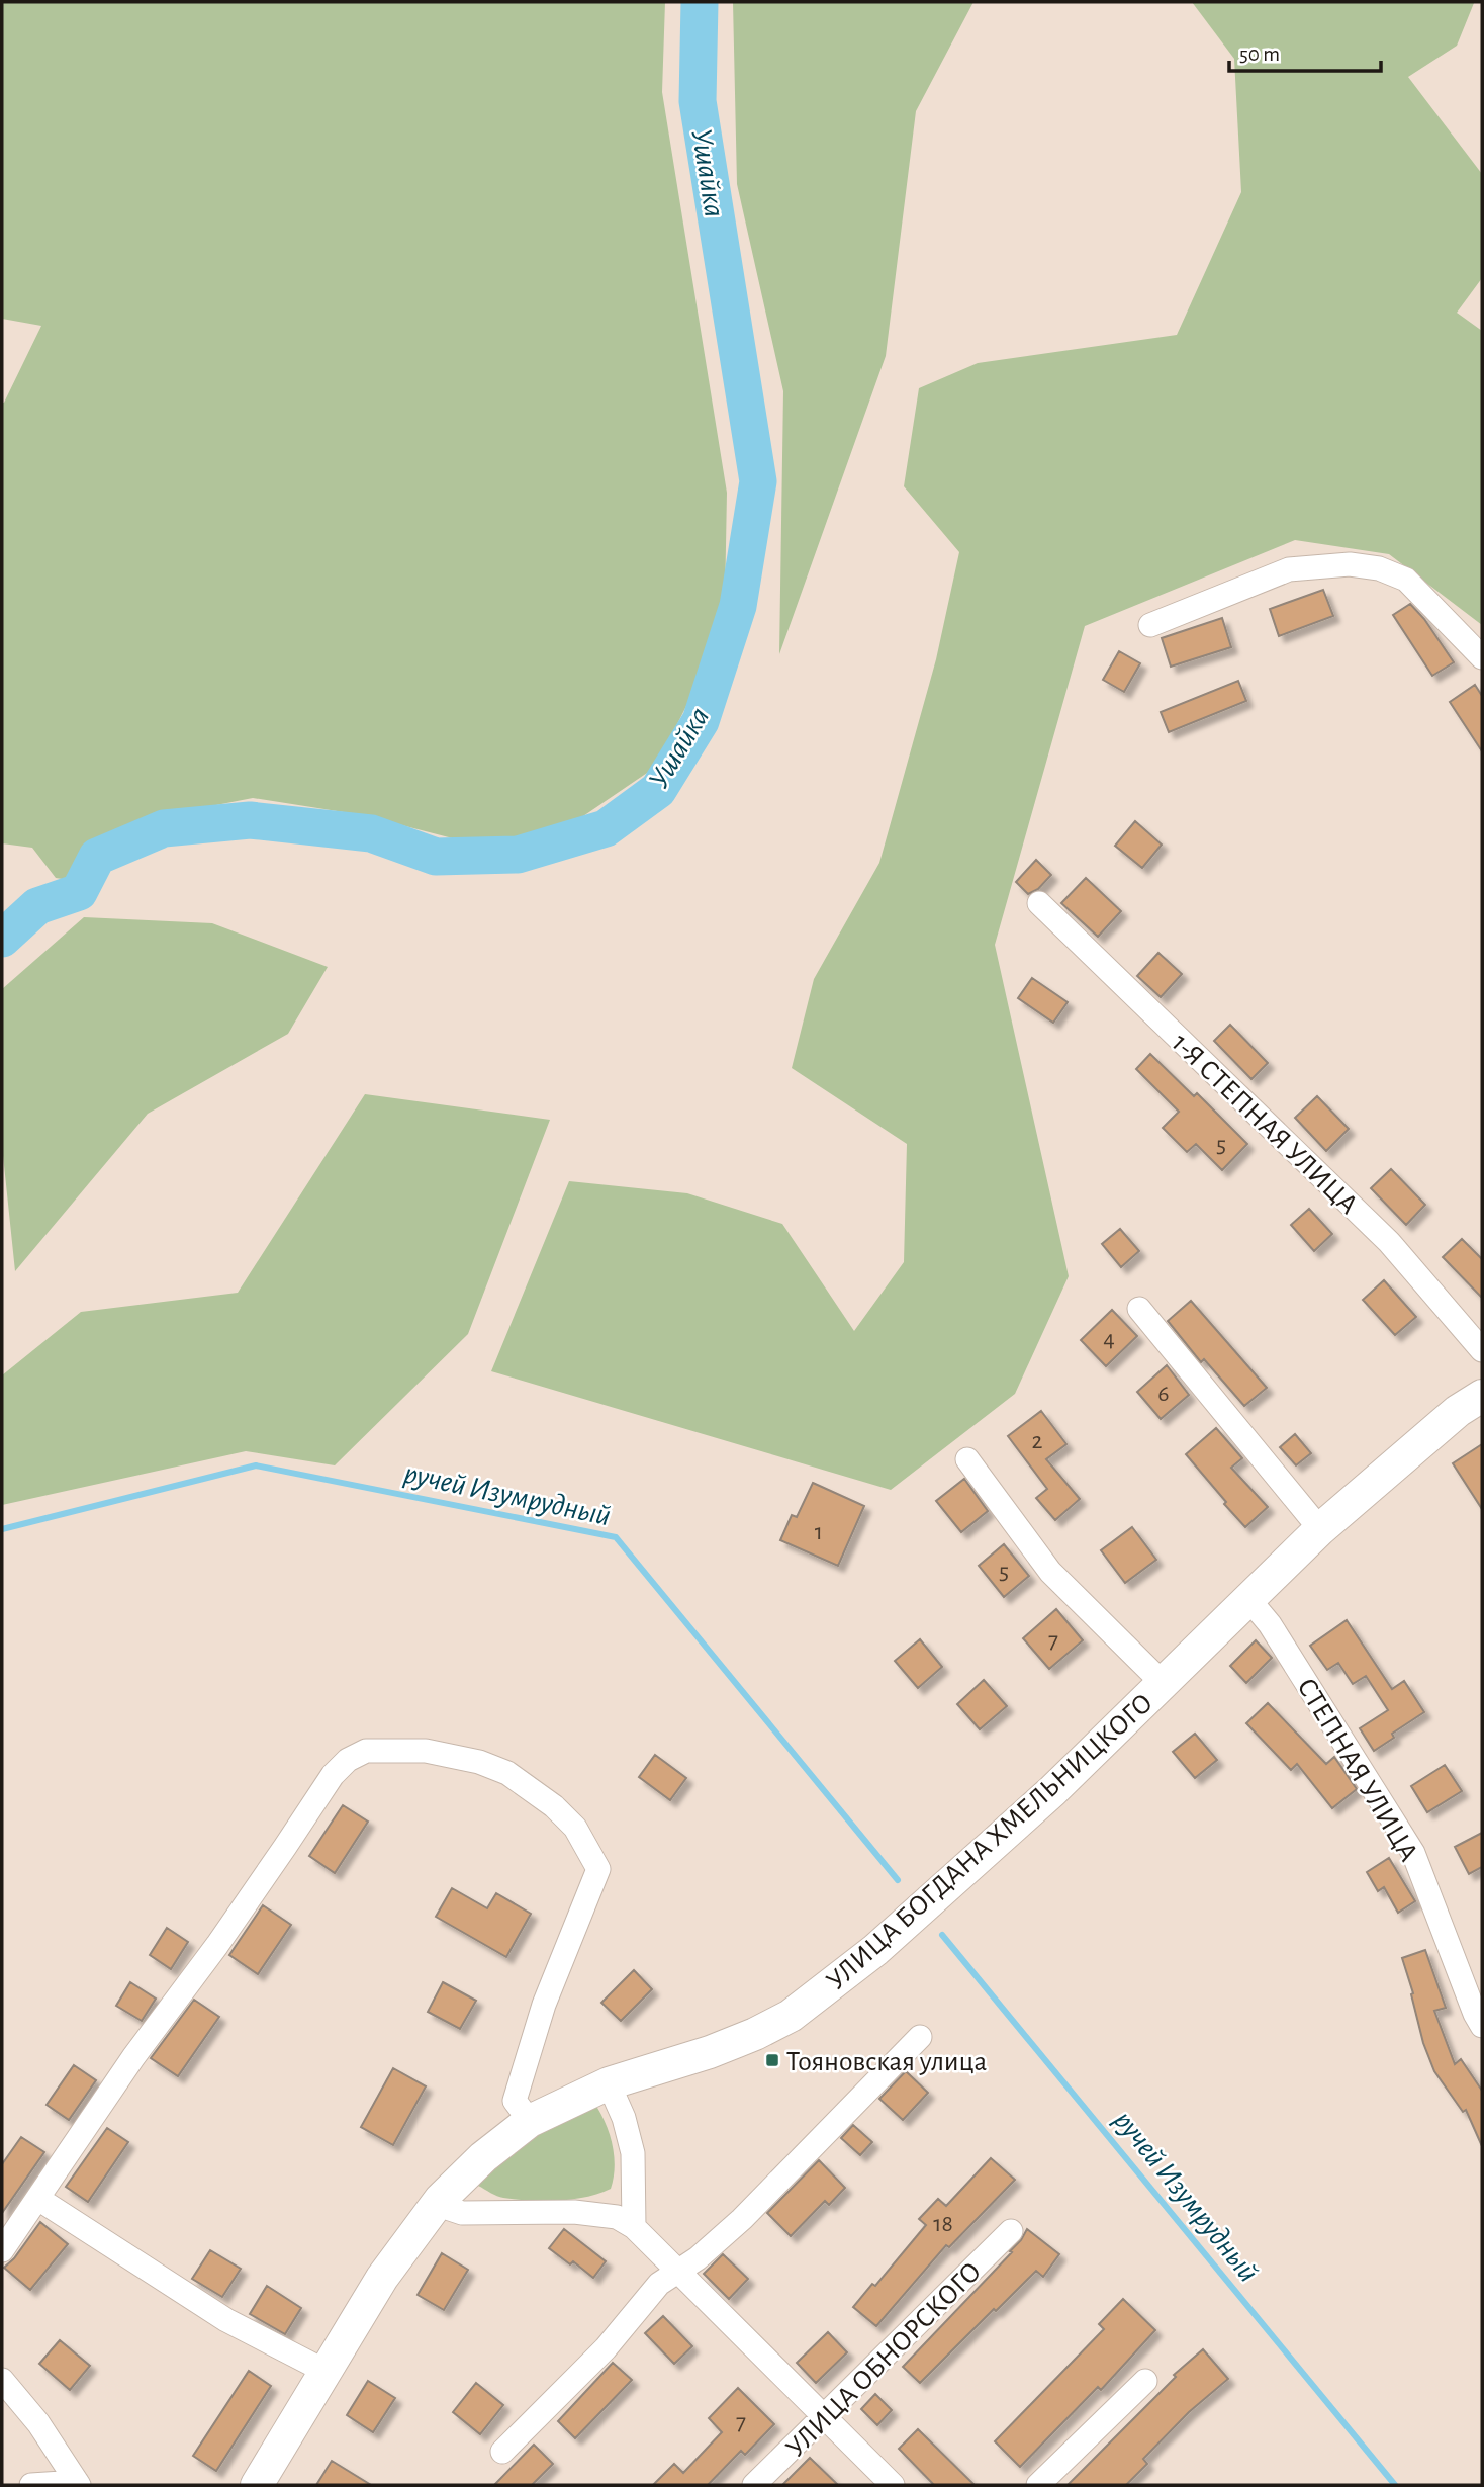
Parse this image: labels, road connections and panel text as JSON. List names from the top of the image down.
{
  "streets": {
    "street": [
      "1-Я СТЕПНАЯ УЛИЦА",
      "СТЕПНАЯ УЛИЦА",
      "УЛИЦА БОГДАНА ХМЕЛЬНИЦКОГО",
      "УЛИЦА ОБНОРСКОГО"
    ]
  },
  "crossings": [
    ["СТЕПНАЯ УЛИЦА", "УЛИЦА БОГДАНА ХМЕЛЬНИЦКОГО"]
  ],
  "water": ["Ушайка", "ручей Изумрудный"],
  "places": {
    "transit": ["Тояновская улица"]
  },
  "house_numbers": [
    "5",
    "4",
    "6",
    "2",
    "1",
    "5",
    "7",
    "18",
    "7"
  ],
  "scale_bar": "50 m"
}
